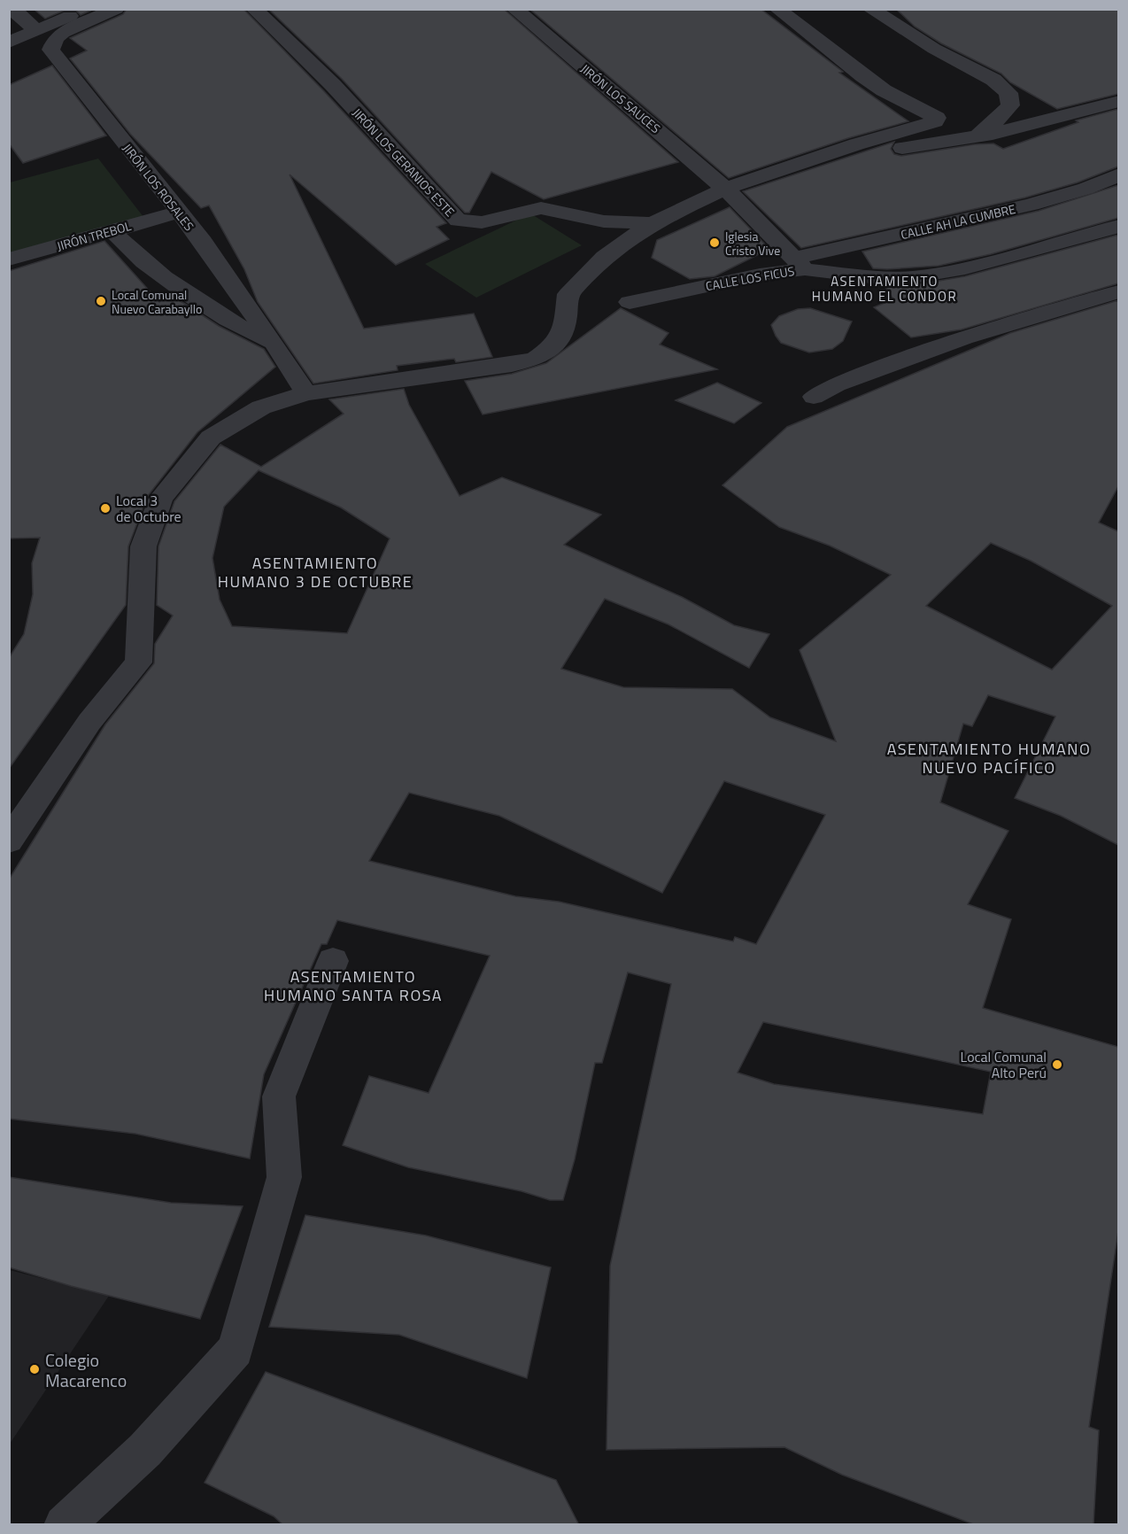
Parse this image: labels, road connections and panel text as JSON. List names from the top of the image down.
{
  "streets": {
    "street": [
      "JIRÓN LOS SAUCES",
      "JIRÓN LOS GERANIOS ESTE",
      "JIRÓN LOS ROSALES",
      "CALLE AH LA CUMBRE",
      "JIRÓN TREBOL",
      "CALLE LOS FICUS"
    ]
  },
  "crossings": [
    ["JIRÓN LOS SAUCES", "CALLE AH LA CUMBRE"],
    ["JIRÓN LOS SAUCES", "CALLE LOS FICUS"],
    ["JIRÓN LOS ROSALES", "JIRÓN TREBOL"],
    ["CALLE AH LA CUMBRE", "CALLE LOS FICUS"]
  ],
  "districts": [
    "ASENTAMIENTO HUMANO EL CONDOR",
    "ASENTAMIENTO HUMANO 3 DE OCTUBRE",
    "ASENTAMIENTO HUMANO NUEVO PACÍFICO",
    "ASENTAMIENTO HUMANO SANTA ROSA"
  ],
  "places": [
    "Iglesia Cristo Vive",
    "Local Comunal Nuevo Carabayllo",
    "Local 3 de Octubre",
    "Local Comunal Alto Perú",
    "Colegio Macarenco"
  ]
}
